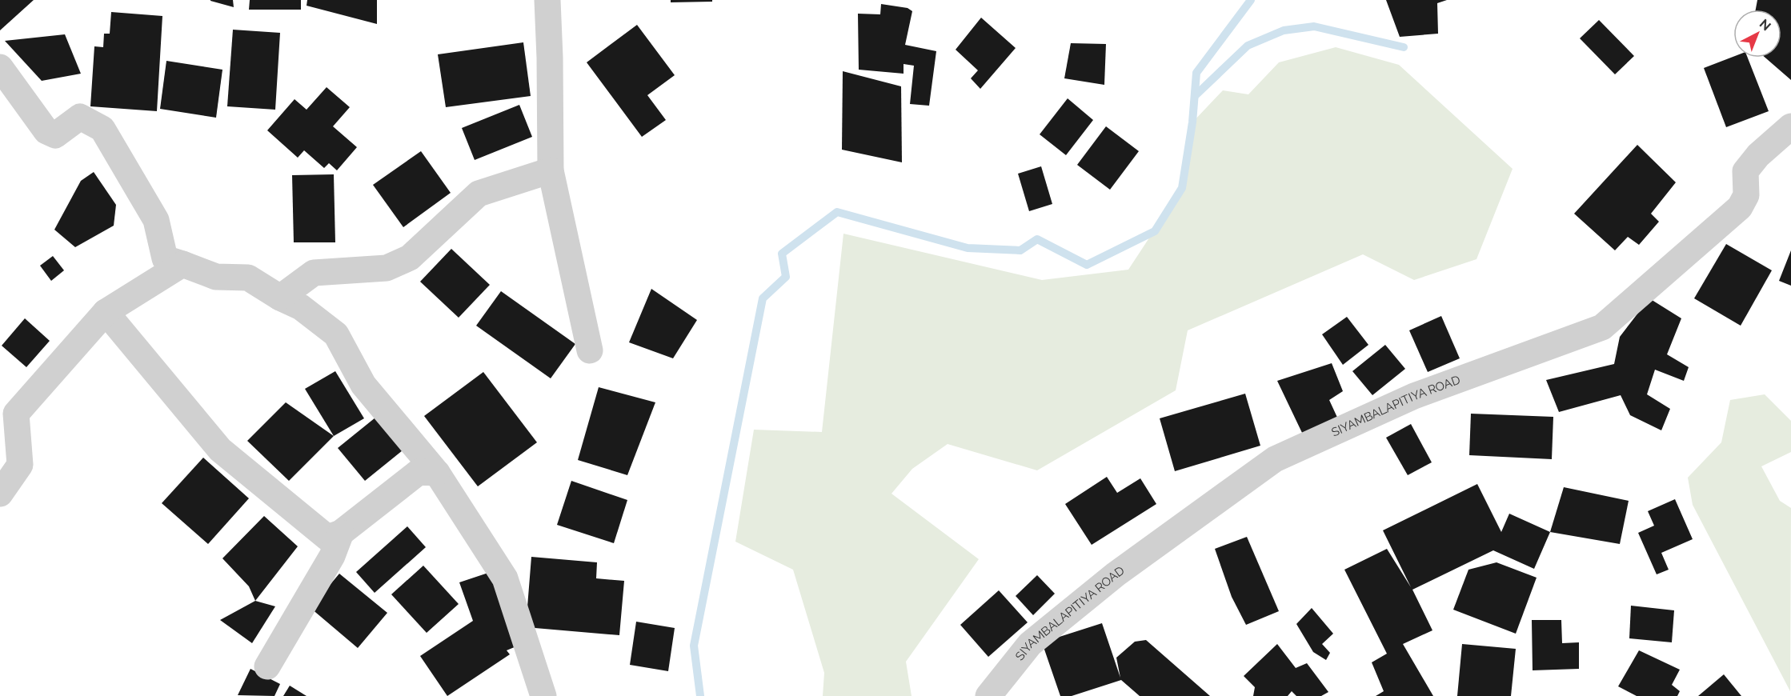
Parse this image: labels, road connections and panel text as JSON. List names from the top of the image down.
{
  "streets": {
    "street": ["SIYAMBALAPITIYA ROAD"]
  },
  "north": "top right"
}
